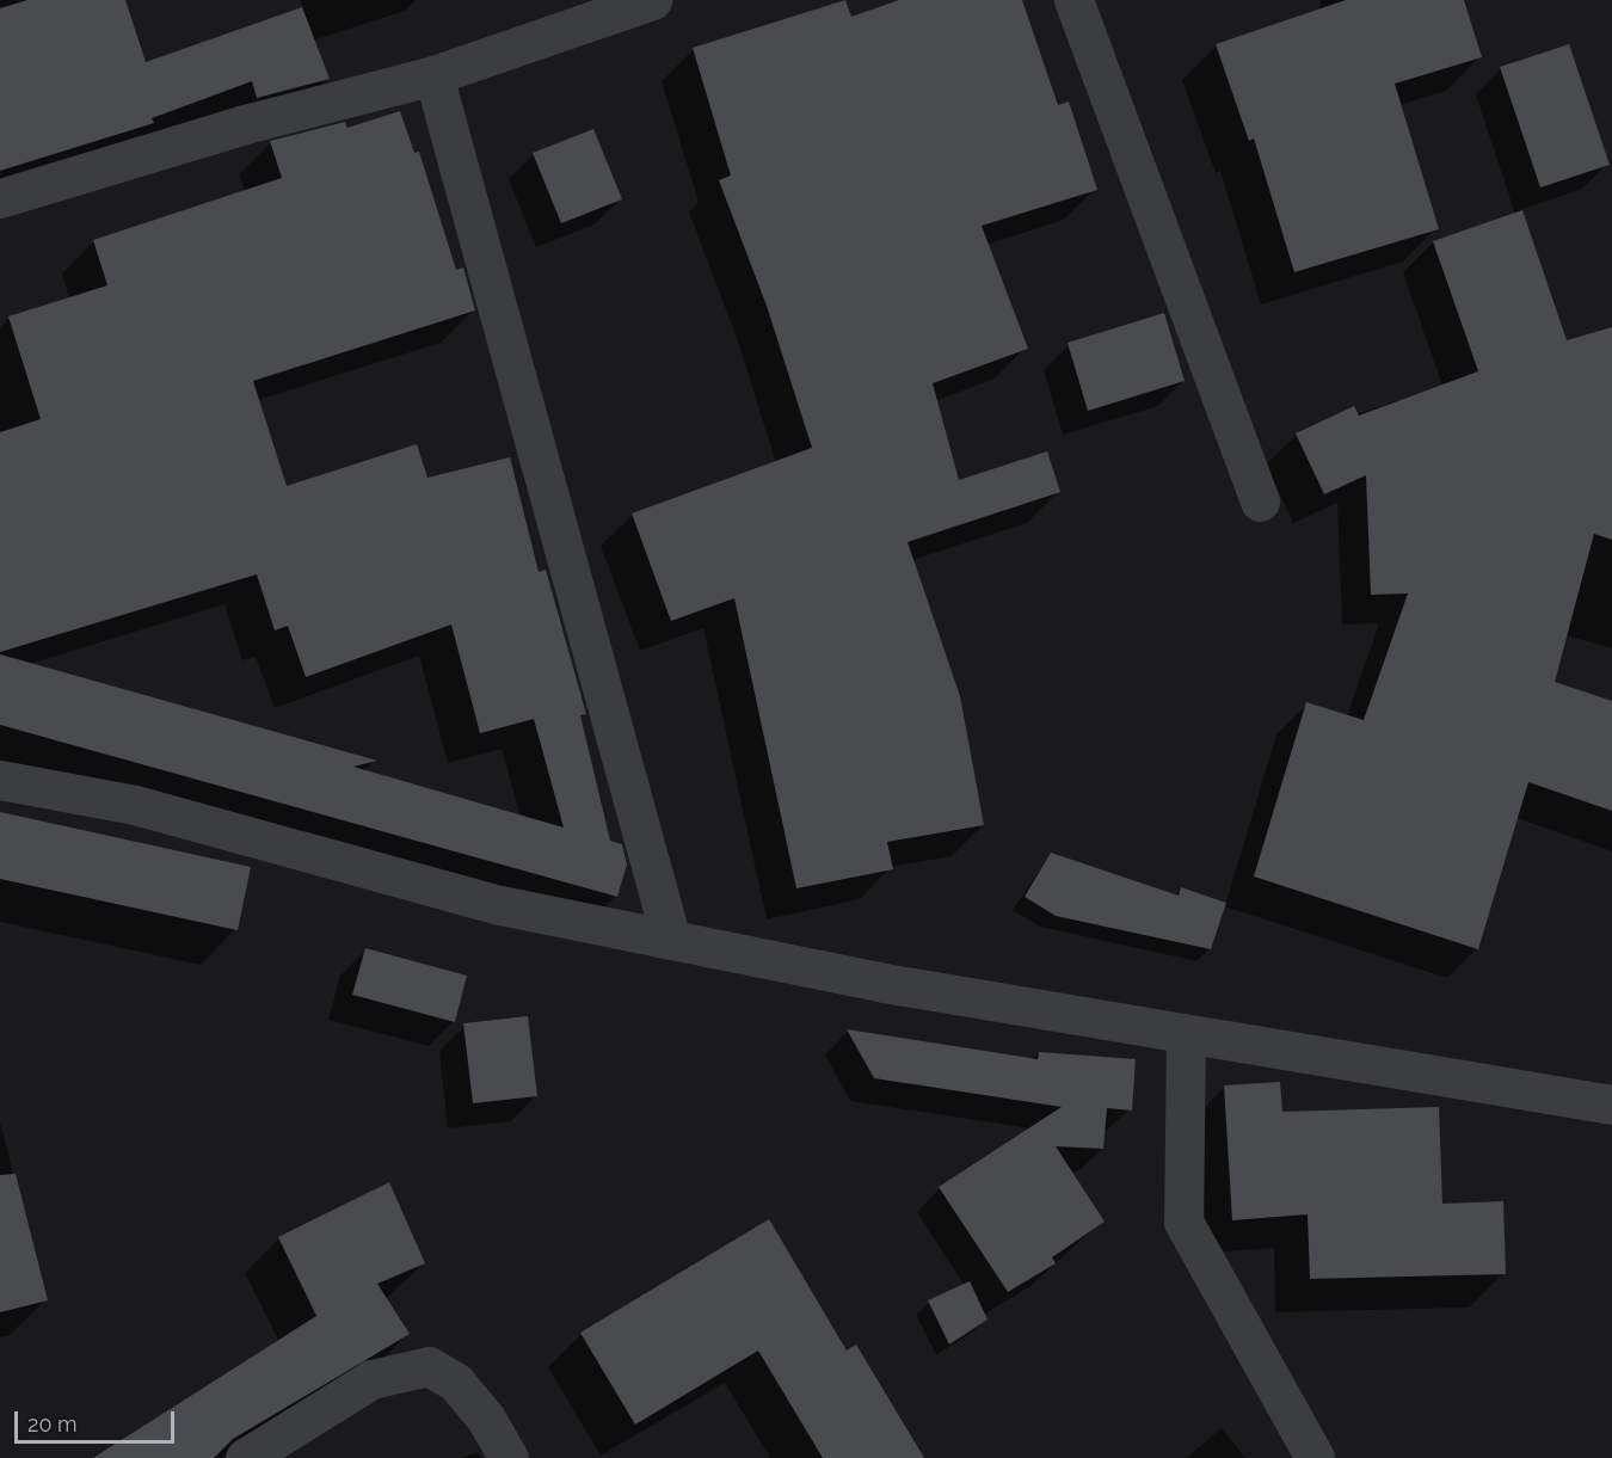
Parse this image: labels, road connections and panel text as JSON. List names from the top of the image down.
{
  "scale_bar": "20 m"
}
